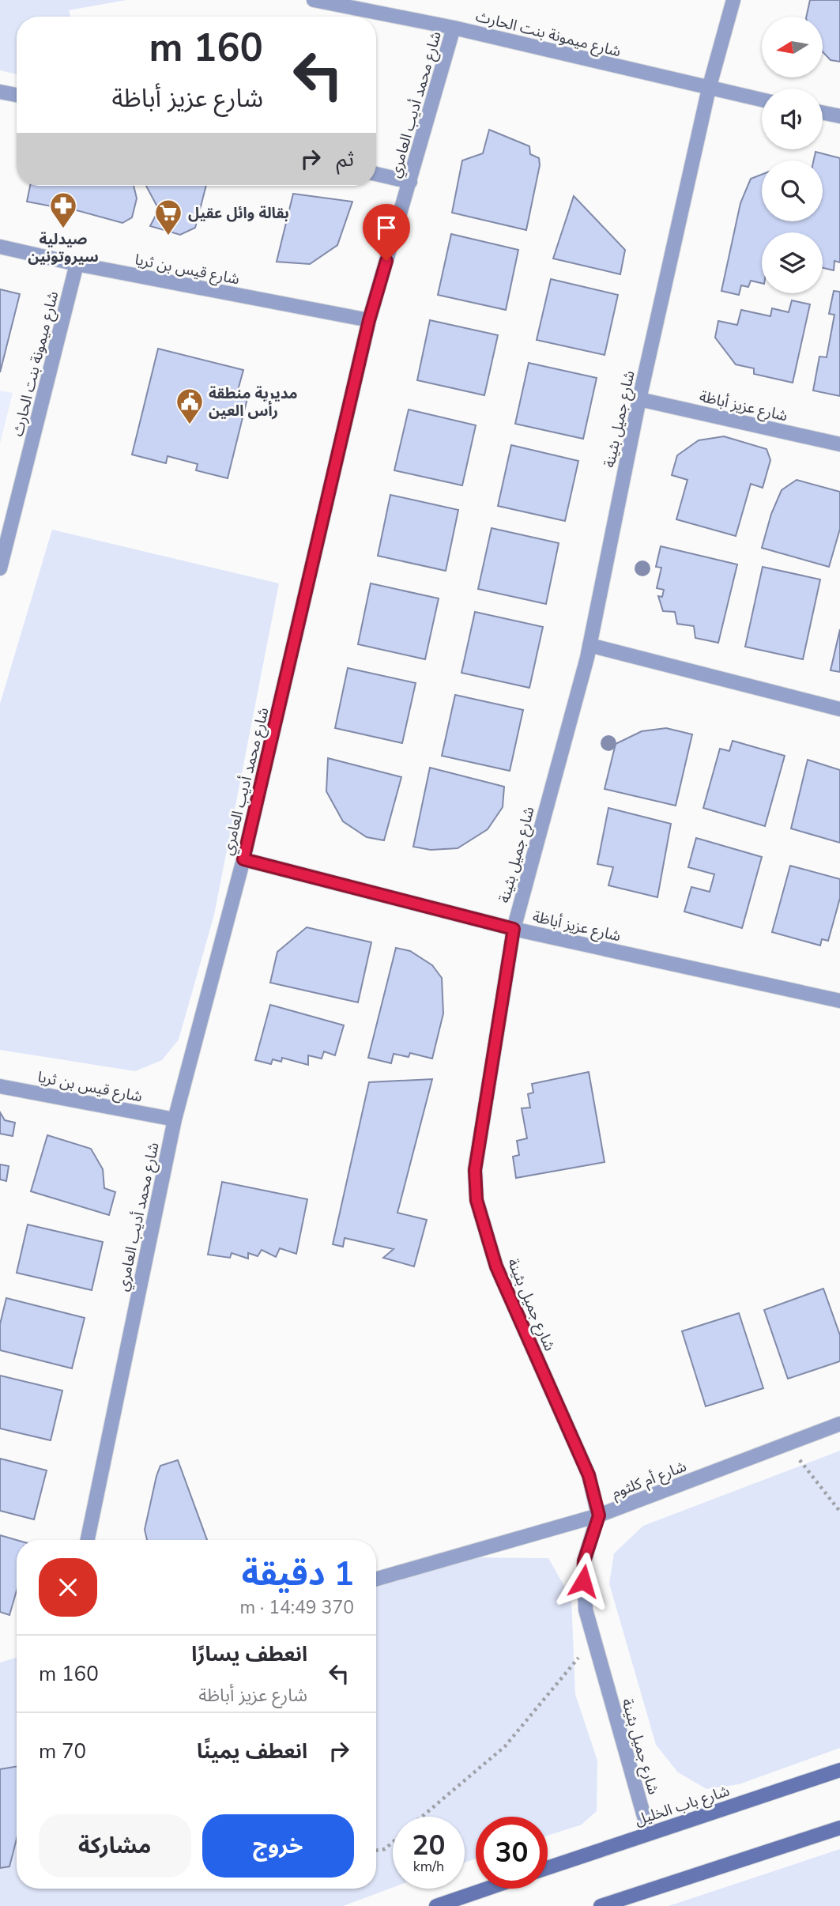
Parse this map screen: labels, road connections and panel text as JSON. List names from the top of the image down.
{
  "streets": {
    "main road": ["شارع باب الخليل"],
    "street": [
      "شارع ميمونة بنت الحارث",
      "شارع محمد أديب العامري",
      "شارع قيس بن ثريا",
      "شارع عزيز أباظة",
      "شارع جميل بثينة",
      "شارع أم كلثوم"
    ]
  },
  "crossings": [
    ["شارع ميمونة بنت الحارث", "شارع محمد أديب العامري"],
    ["شارع ميمونة بنت الحارث", "شارع قيس بن ثريا"],
    ["شارع ميمونة بنت الحارث", "شارع جميل بثينة"],
    ["شارع محمد أديب العامري", "شارع قيس بن ثريا"],
    ["شارع محمد أديب العامري", "شارع عزيز أباظة"],
    ["شارع عزيز أباظة", "شارع جميل بثينة"],
    ["شارع جميل بثينة", "شارع أم كلثوم"],
    ["شارع جميل بثينة", "شارع باب الخليل"]
  ],
  "places": {
    "pharmacy": ["صيدلية سيروتونين"],
    "supermarket": ["بقالة وائل عقيل"],
    "public building": ["مديرية منطقة رأس العين"]
  },
  "north": "left",
  "page": {
    "turn": ["160 m", "شارع عزيز أباظة"],
    "then": "ثم",
    "heading": ["1 دقيقة", "370 m · 14:49"],
    "list": [
      {
        "name": "انعطف يسارًا",
        "note": "شارع عزيز أباظة",
        "value": "160 m"
      },
      {
        "name": "انعطف يمينًا",
        "value": "70 m"
      }
    ],
    "buttons": ["خروج", "مشاركة"],
    "speed": "20 km/h",
    "limit": "30"
  }
}
